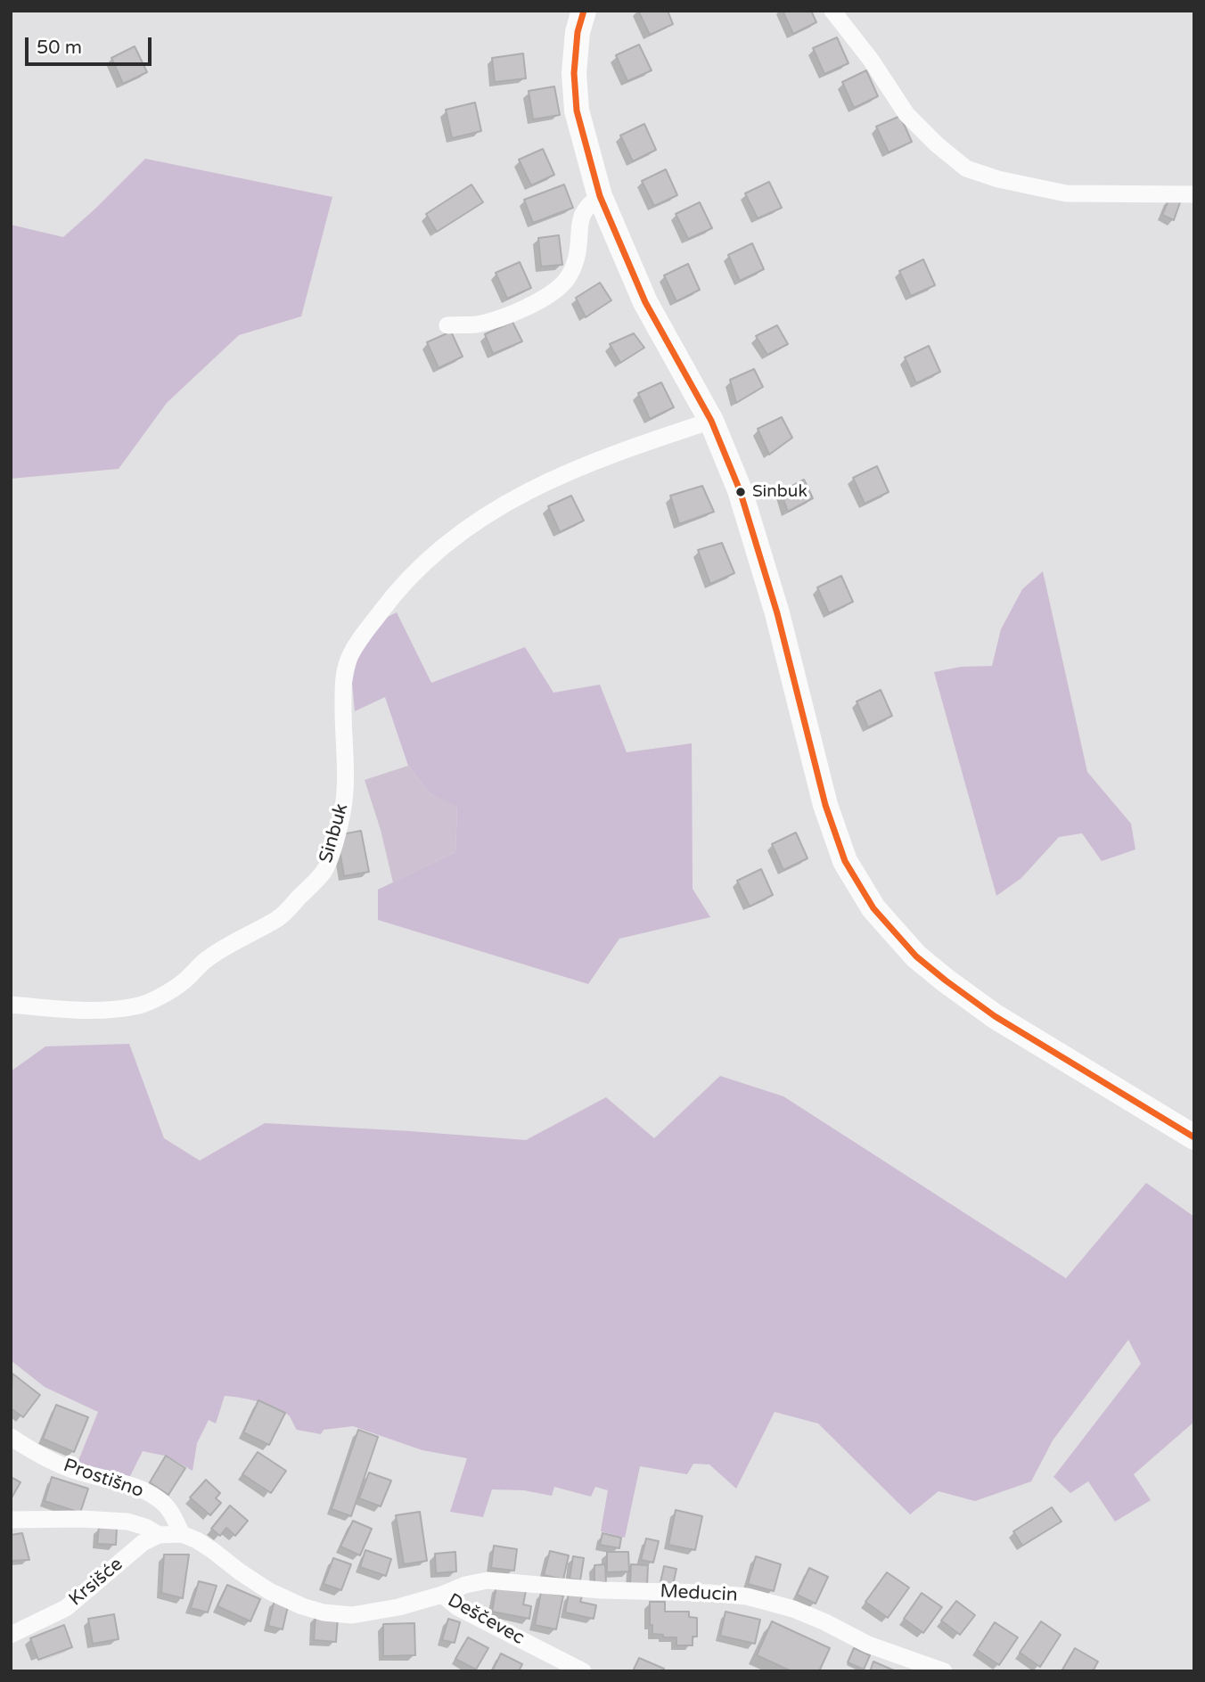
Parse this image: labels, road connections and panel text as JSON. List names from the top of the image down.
{
  "streets": {
    "street": [
      "Sinbuk",
      "Prostišno",
      "Krsišće",
      "Meducin",
      "Deščevec"
    ]
  },
  "crossings": [
    ["Prostišno", "Deščevec"],
    ["Meducin", "Deščevec"]
  ],
  "places": ["Sinbuk"],
  "scale_bar": "50 m"
}
